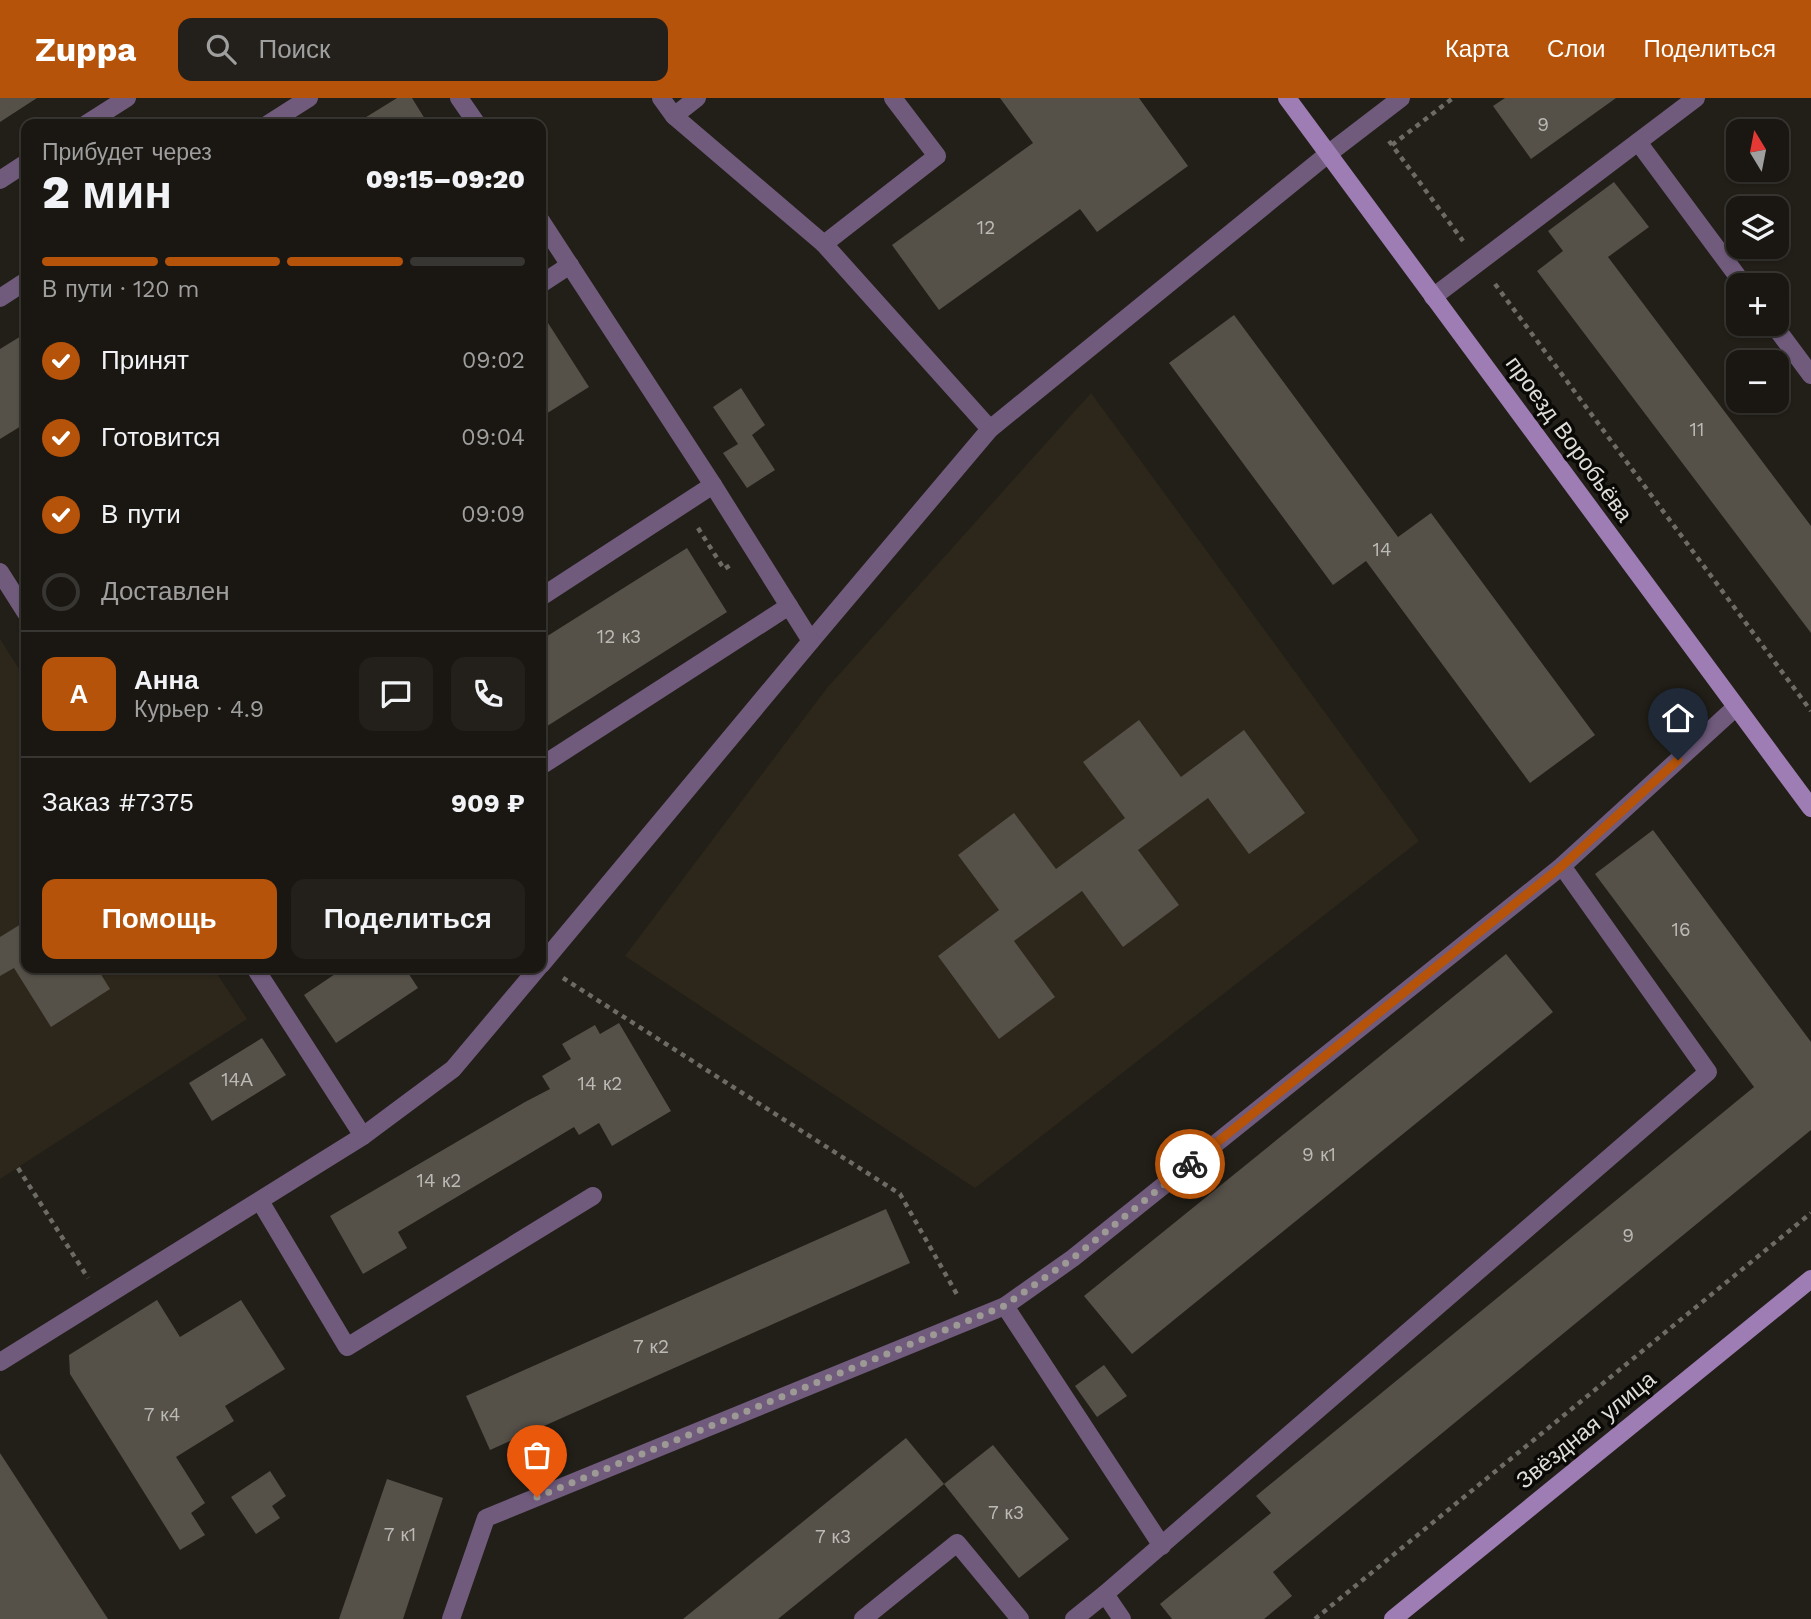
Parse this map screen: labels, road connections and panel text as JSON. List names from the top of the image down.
{
  "streets": {
    "main road": ["проезд Воробьёва", "Звёздная улица"]
  },
  "house_numbers": [
    "9",
    "12",
    "11",
    "14",
    "12 к3",
    "16",
    "14А",
    "14 к2",
    "9 к1",
    "14 к2",
    "9",
    "7 к2",
    "7 к4",
    "7 к3",
    "7 к1",
    "7 к3"
  ],
  "north": "top",
  "page": {
    "header": "Zuppa",
    "search": "Поиск",
    "nav": ["Карта", "Слои", "Поделиться"],
    "map_buttons": ["+", "−"],
    "heading": ["2 мин", "Прибудет через", "09:15–09:20"],
    "panel": [
      "Анна",
      "Курьер · 4.9",
      "Заказ #7375",
      "909 ₽"
    ],
    "bar": "В пути · 120 m",
    "list": [
      ["Принят", "09:02"],
      ["Готовится", "09:04"],
      ["В пути", "09:09"],
      "Доставлен"
    ],
    "round": "А",
    "buttons": ["Помощь", "Поделиться"]
  }
}
